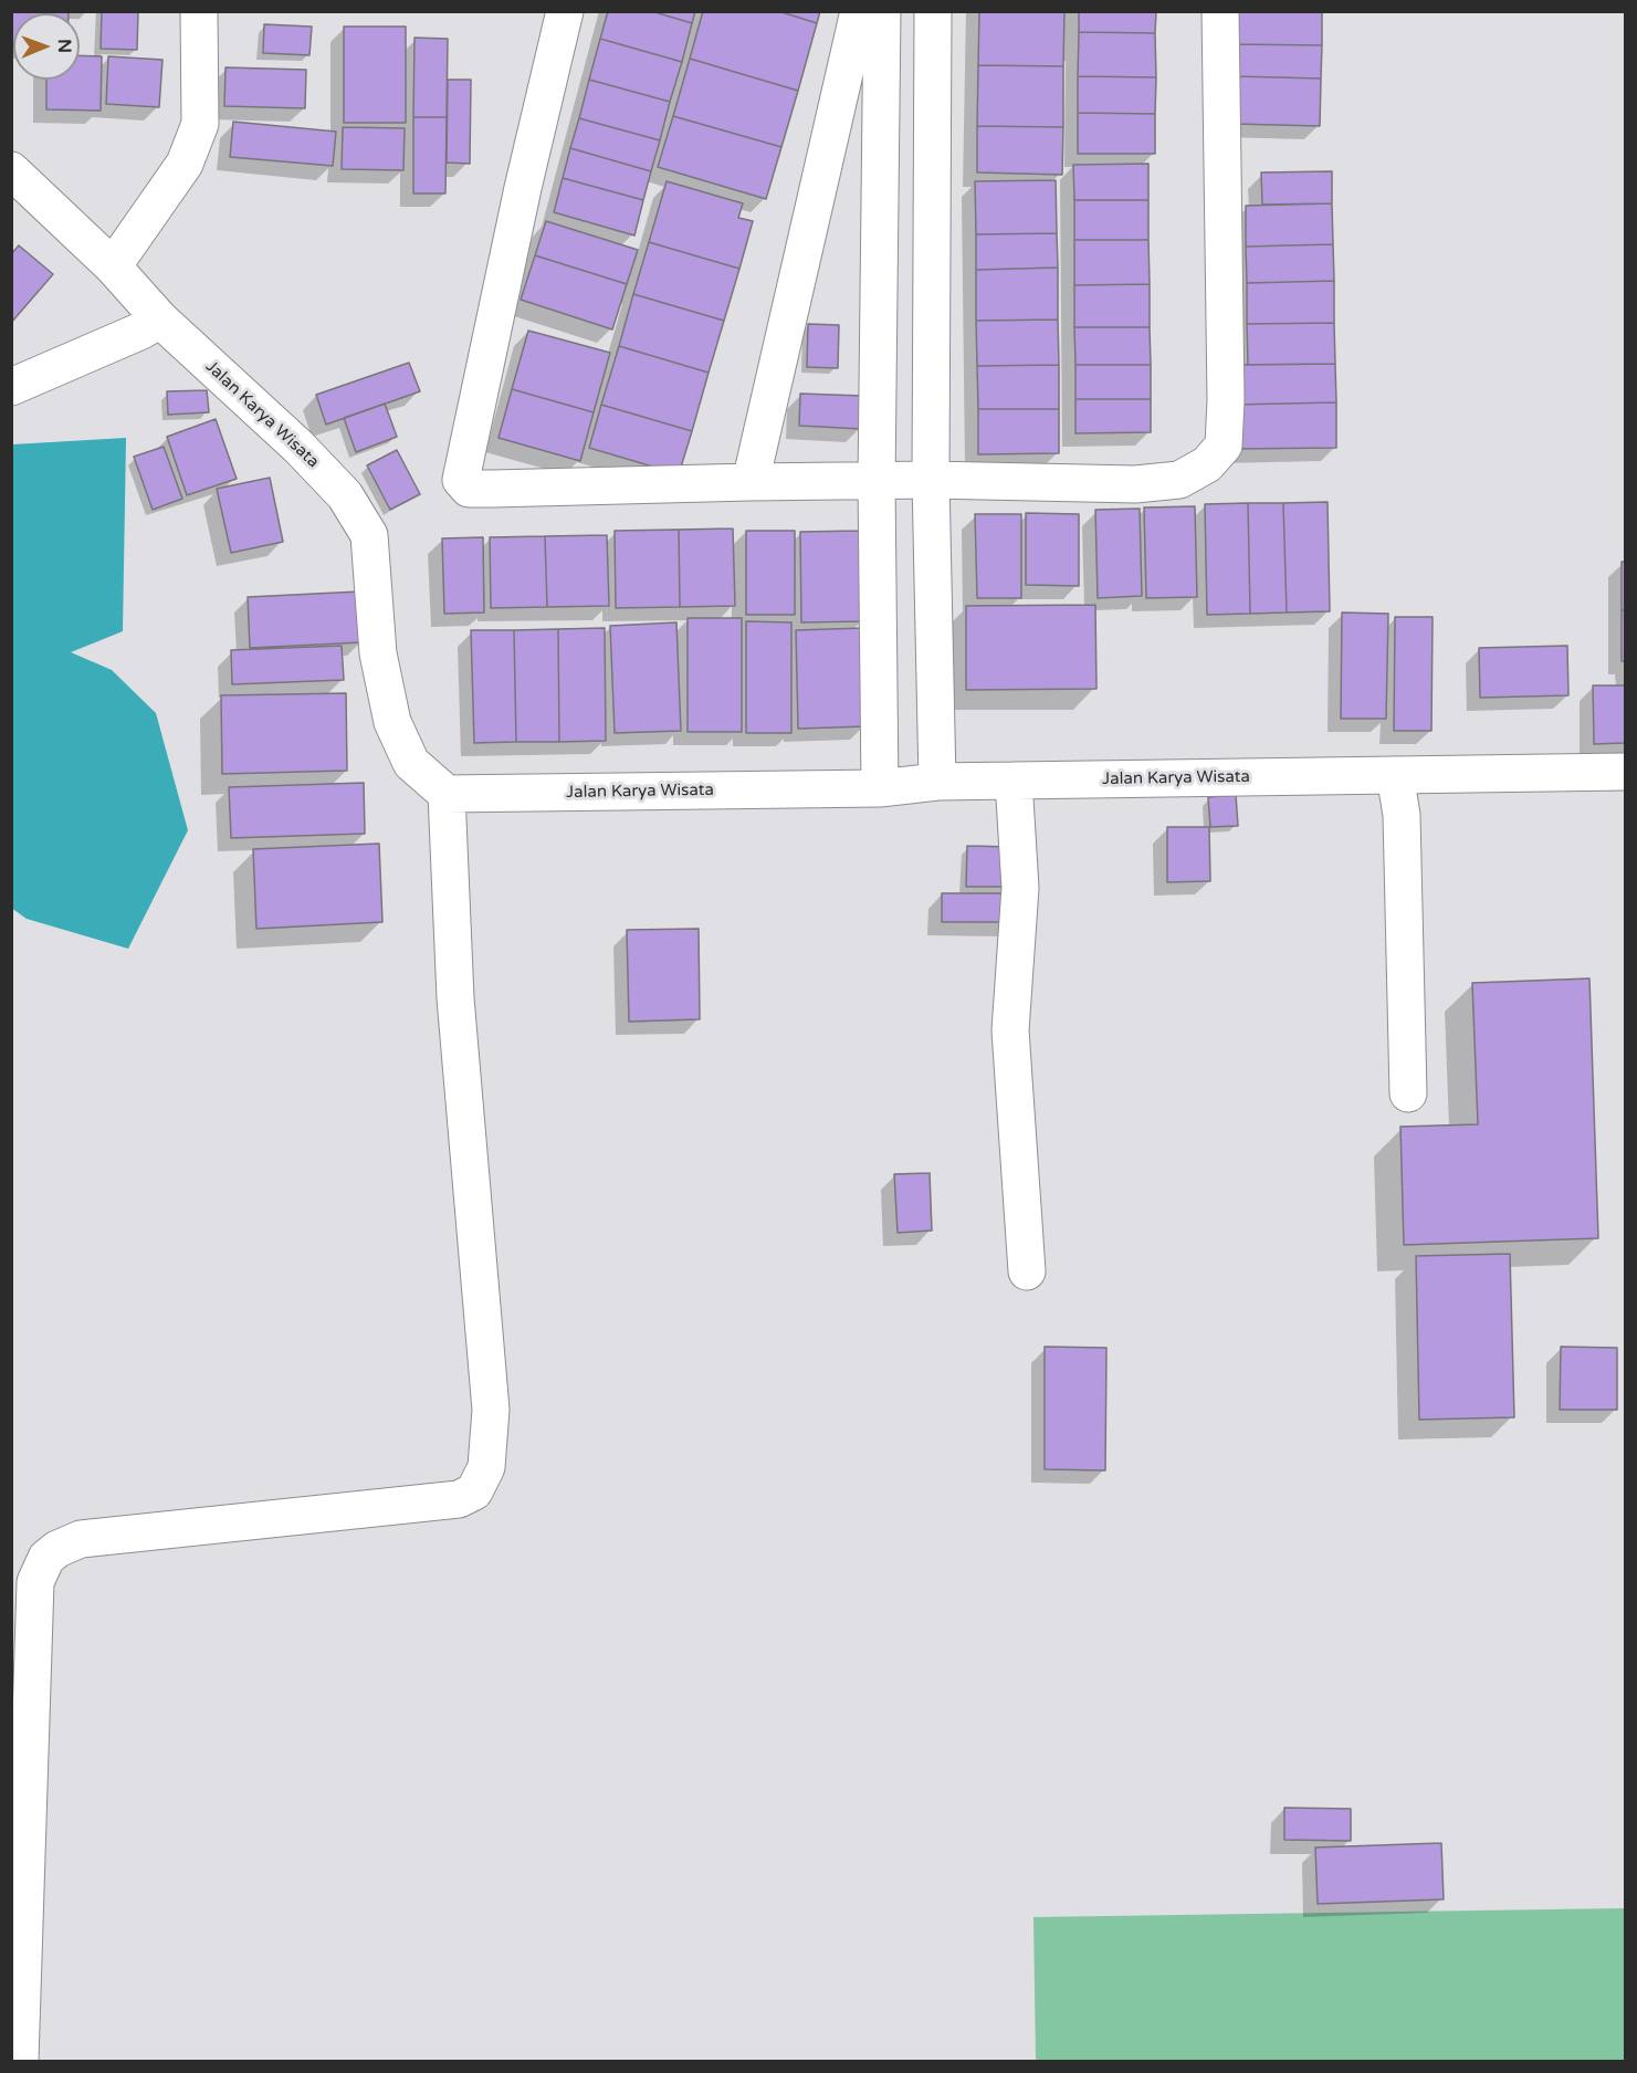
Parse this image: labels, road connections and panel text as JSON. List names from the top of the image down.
{
  "streets": {
    "street": ["Jalan Karya Wisata"]
  },
  "north": "right"
}
